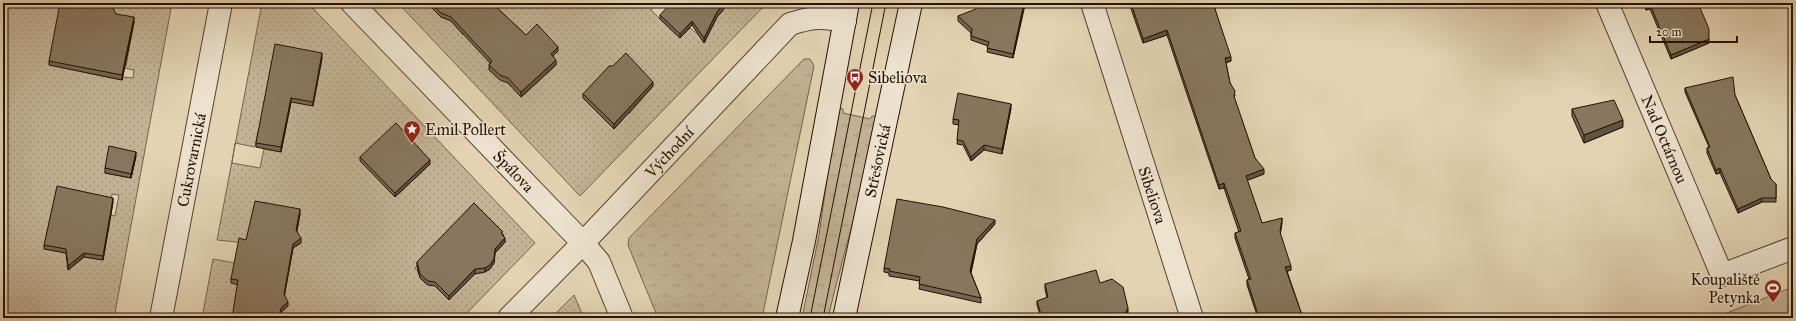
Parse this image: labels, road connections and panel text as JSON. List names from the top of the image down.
{
  "streets": {
    "street": [
      "Nad Octárnou",
      "Východní",
      "Cukrovarnická",
      "Střešovická",
      "Špálova",
      "Sibeliova"
    ]
  },
  "crossings": [
    ["Východní", "Špálova"]
  ],
  "places": {
    "bus stop": ["Sibeliova"],
    "place": ["Emil Pollert"],
    "sports": ["Koupaliště Petynka"]
  },
  "scale_bar": "20 m"
}
